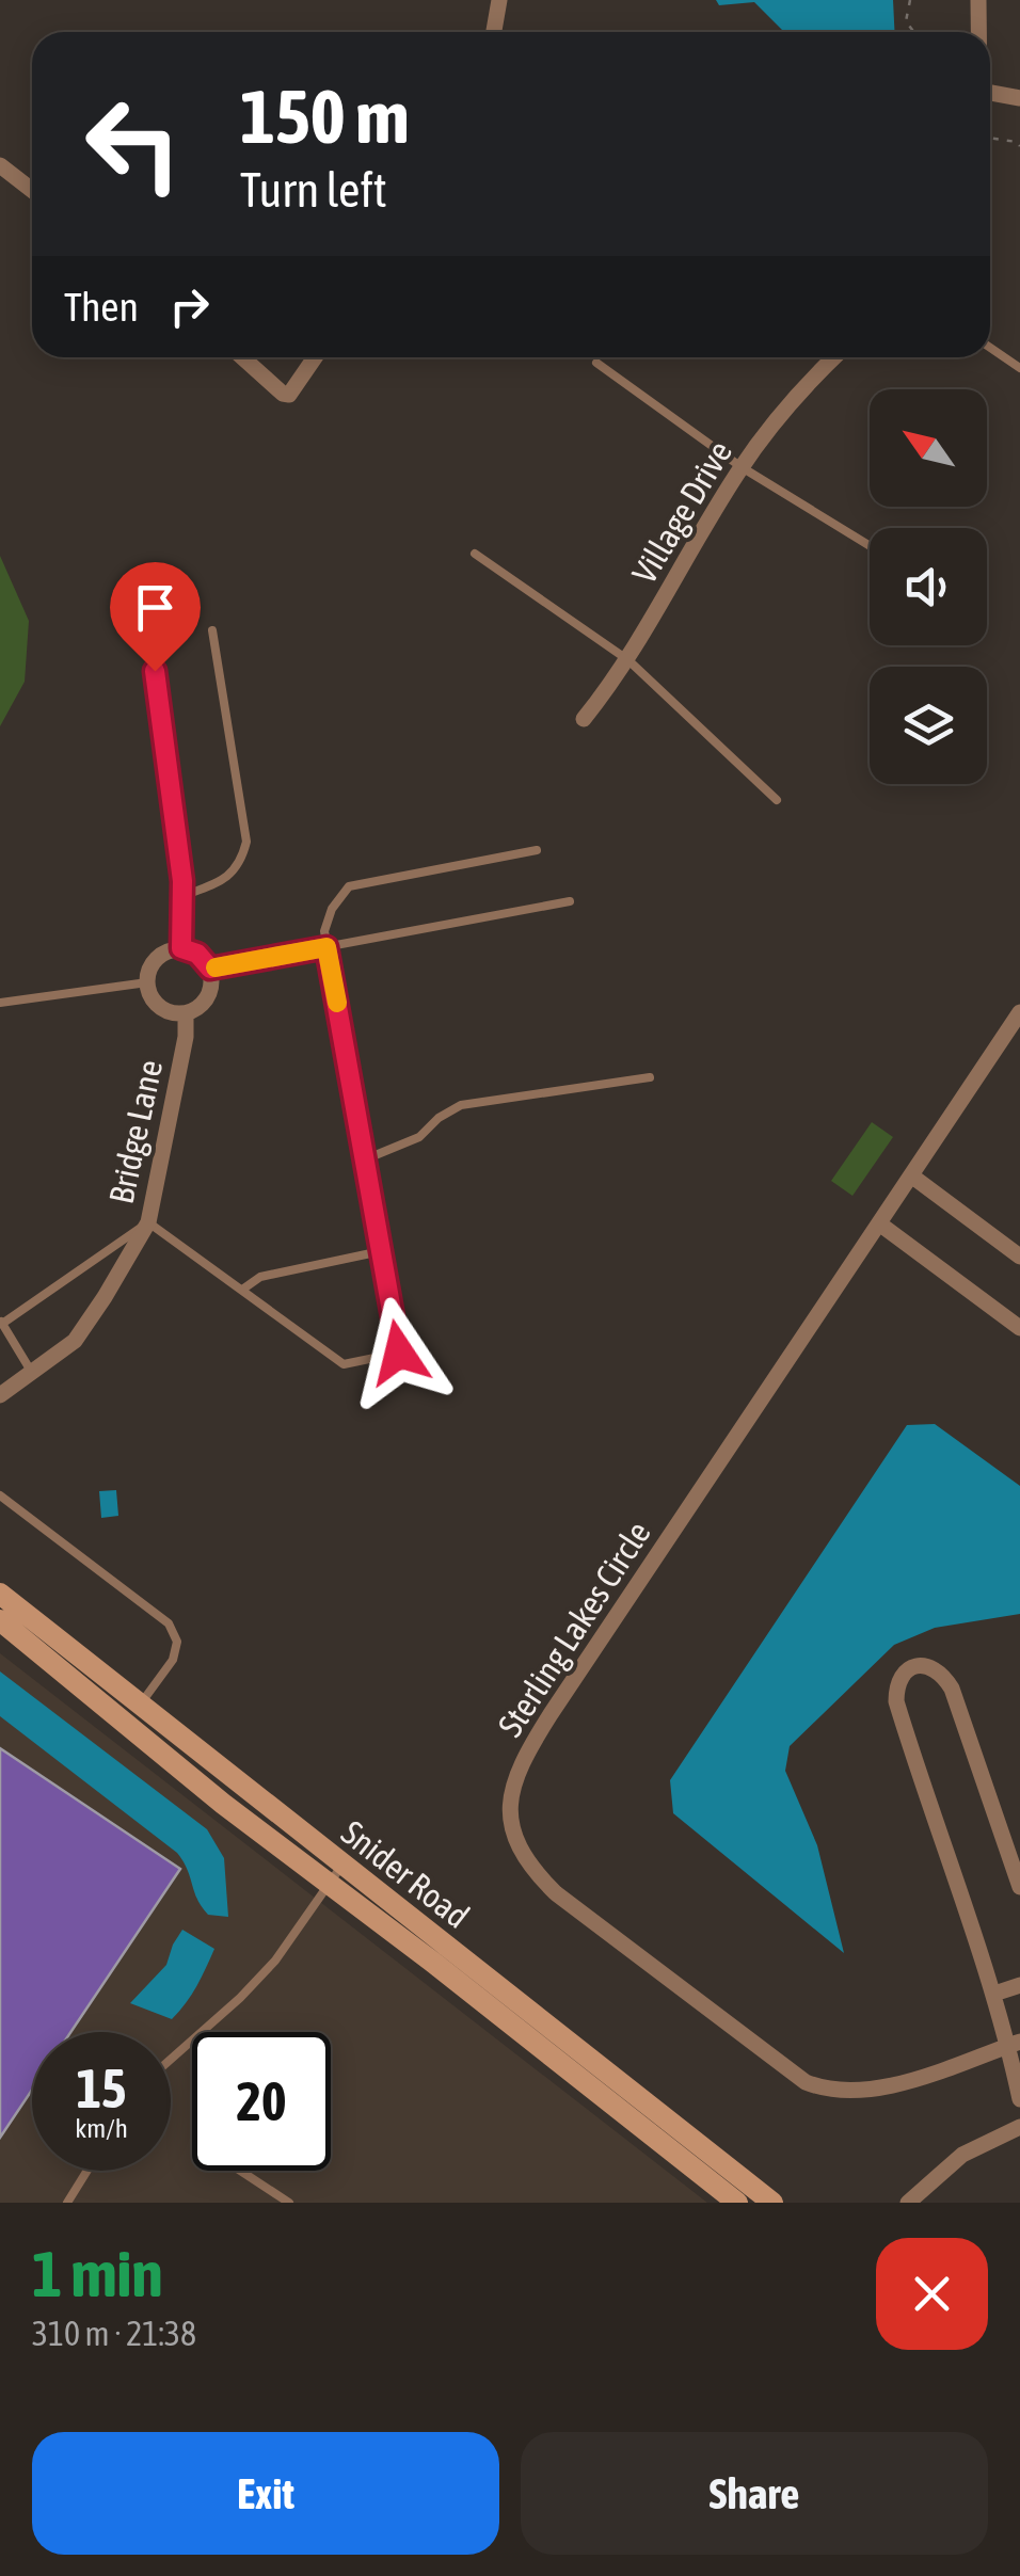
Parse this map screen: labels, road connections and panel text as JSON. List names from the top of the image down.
{
  "streets": {
    "street": [
      "Village Drive",
      "Bridge Lane",
      "Sterling Lakes Circle",
      "Snider Road"
    ]
  },
  "north": "top left",
  "page": {
    "turn": ["150 m", "Turn left"],
    "then": "Then",
    "speed": "15 km/h",
    "limit": "20",
    "heading": ["1 min", "310 m · 21:38"],
    "buttons": ["Exit", "Share"]
  }
}
